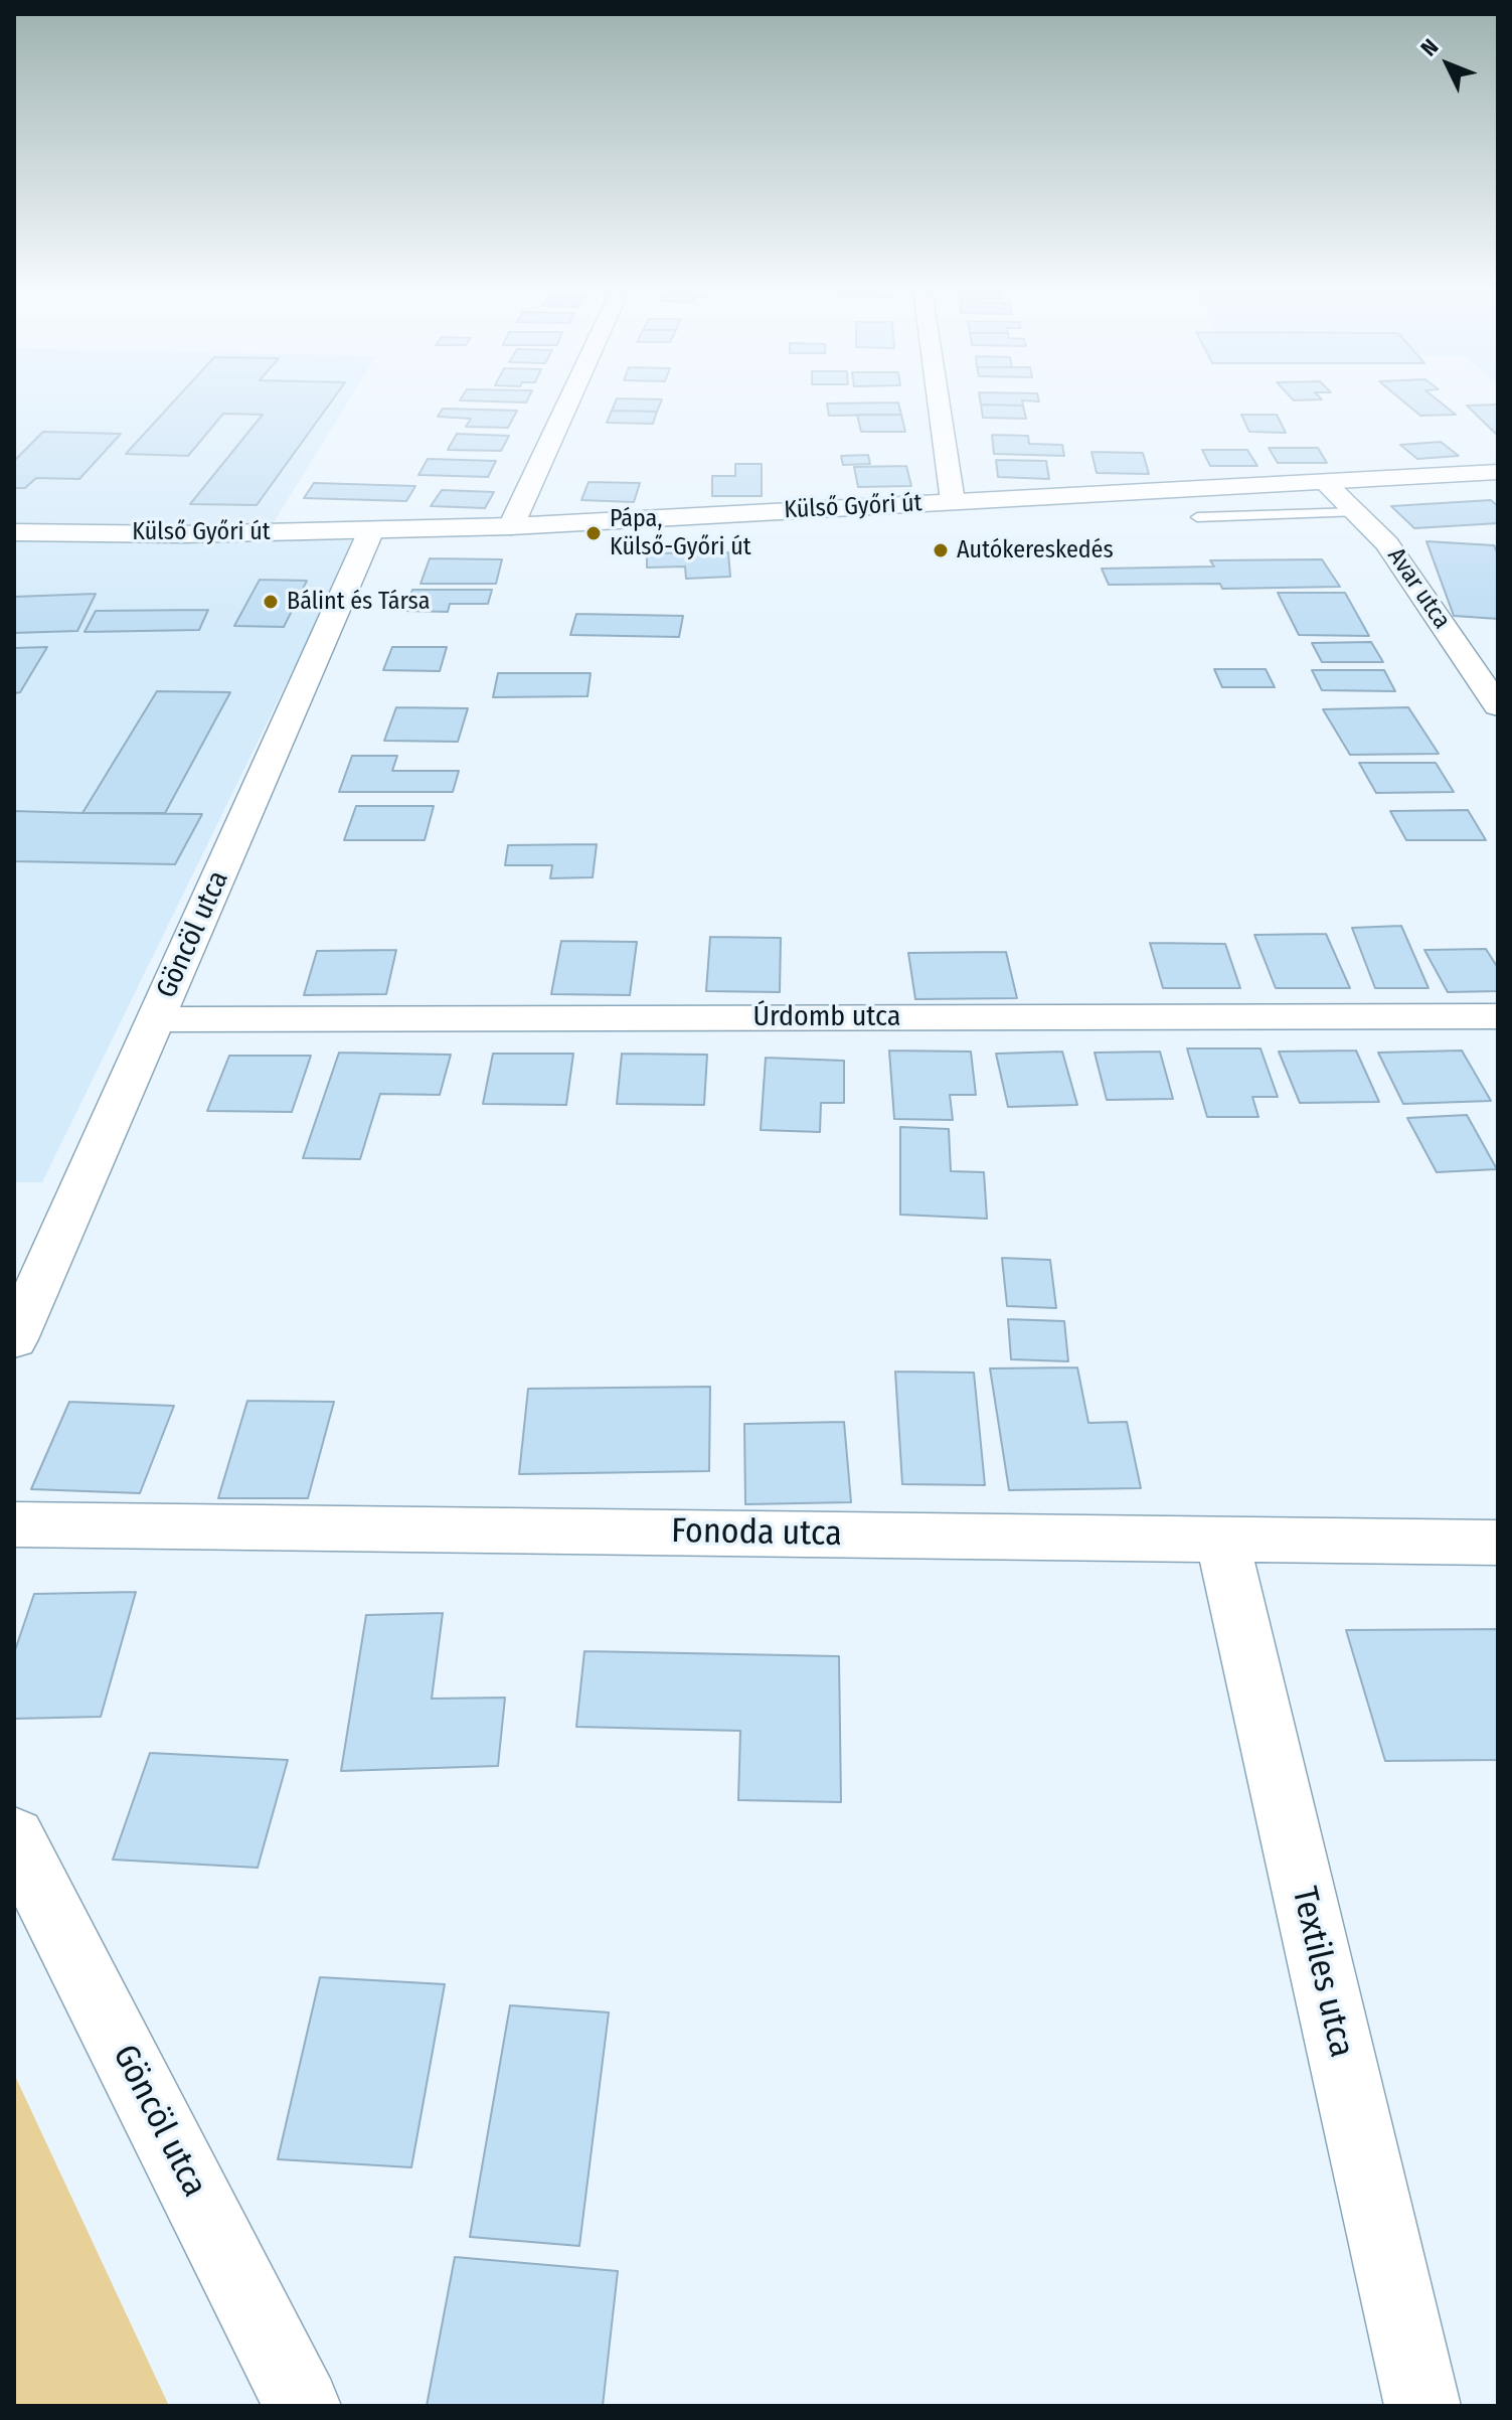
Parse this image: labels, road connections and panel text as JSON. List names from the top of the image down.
{
  "streets": {
    "street": [
      "Külső Győri út",
      "Avar utca",
      "Göncöl utca",
      "Úrdomb utca",
      "Fonoda utca",
      "Textiles utca"
    ]
  },
  "crossings": [
    ["Külső Győri út", "Avar utca"],
    ["Külső Győri út", "Göncöl utca"],
    ["Göncöl utca", "Úrdomb utca"],
    ["Fonoda utca", "Textiles utca"]
  ],
  "places": ["Pápa, Külső-Győri út", "Autókereskedés", "Bálint és Társa"],
  "north": "top left"
}
